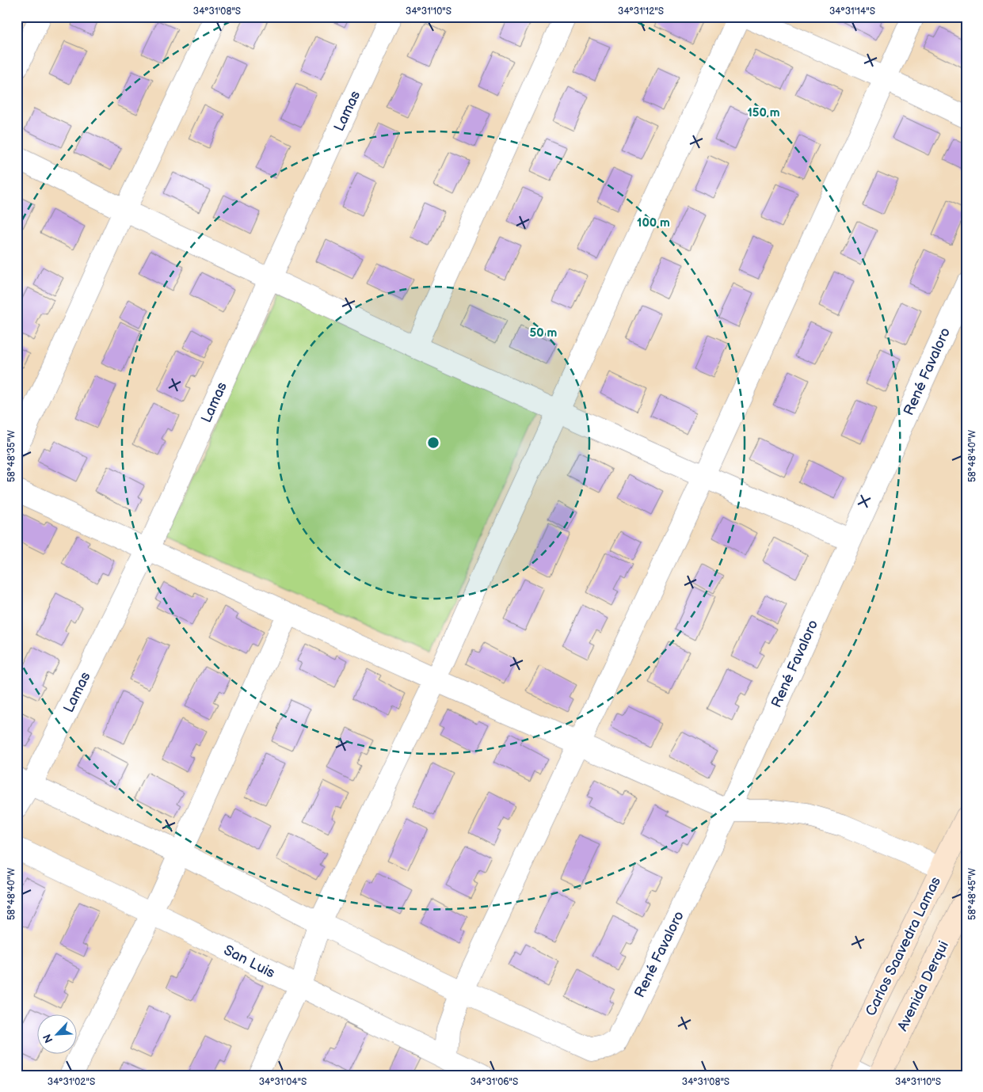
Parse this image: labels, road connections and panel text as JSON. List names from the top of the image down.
{
  "streets": {
    "main road": ["Carlos Saavedra Lamas", "Avenida Derqui"],
    "street": ["Lamas", "René Favaloro", "San Luis"]
  },
  "north": "bottom left",
  "coordinates": [
    "34°31'08\"S",
    "34°31'10\"S",
    "34°31'12\"S",
    "34°31'14\"S",
    "58°48'35\"W",
    "58°48'40\"W",
    "58°48'45\"W",
    "34°31'02\"S",
    "34°31'04\"S",
    "34°31'06\"S"
  ],
  "rings": ["150 m", "100 m", "50 m"]
}
